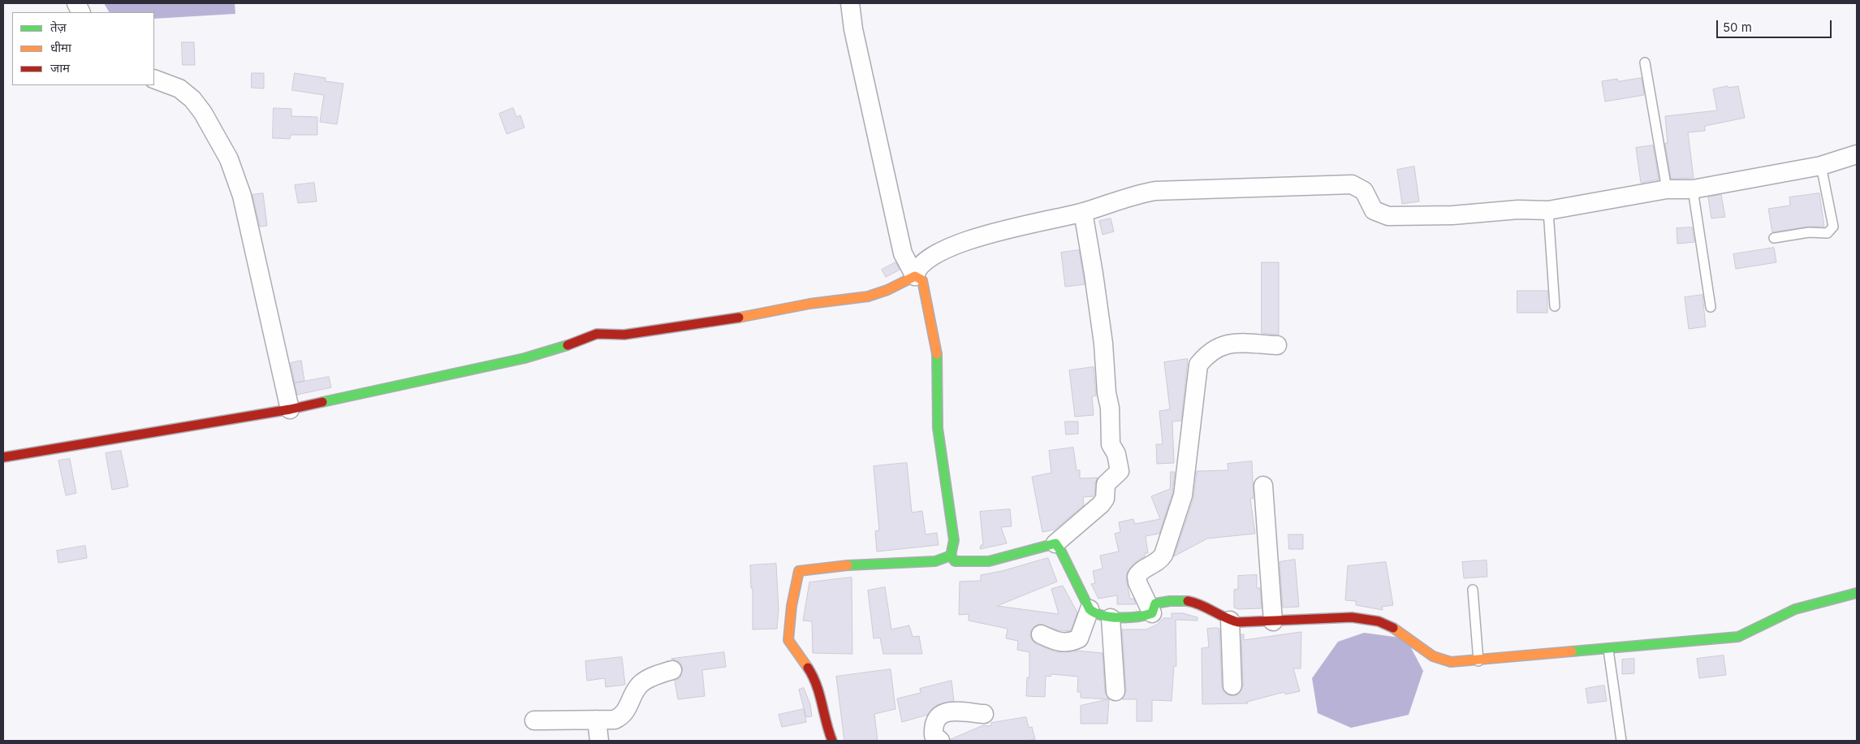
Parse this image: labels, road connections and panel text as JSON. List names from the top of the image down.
{
  "legend": ["तेज़", "धीमा", "जाम"],
  "scale_bar": "50 m"
}
